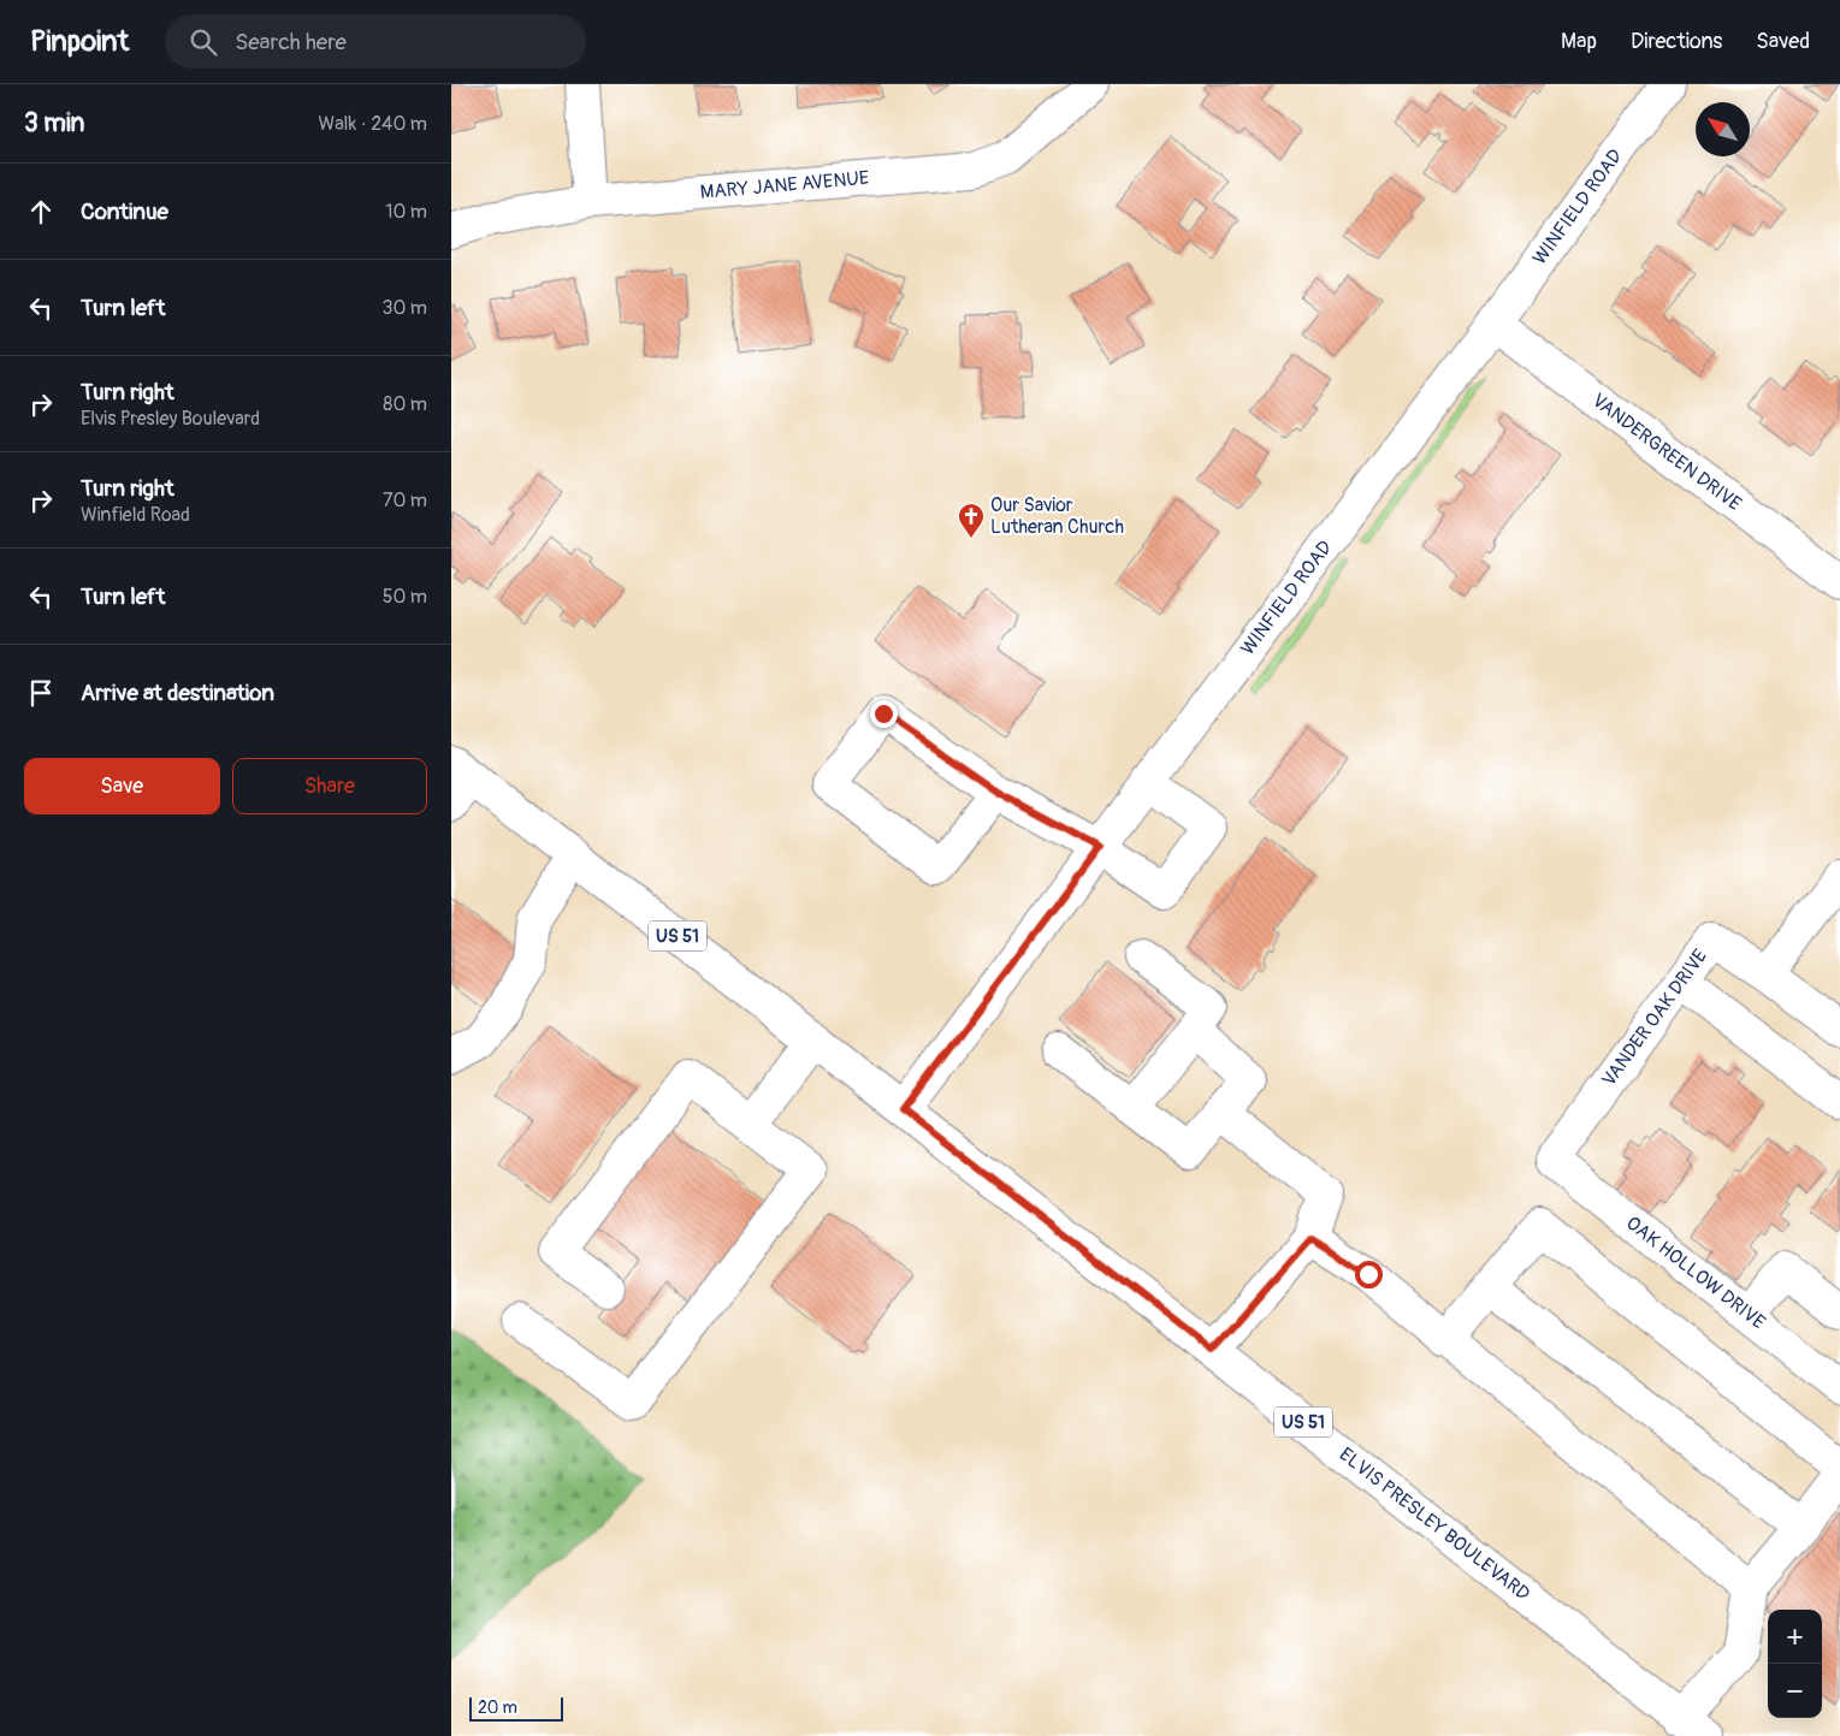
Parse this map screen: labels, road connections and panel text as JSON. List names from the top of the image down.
{
  "streets": {
    "street": [
      "MARY JANE AVENUE",
      "WINFIELD ROAD",
      "VANDERGREEN DRIVE",
      "US 51",
      "VANDER OAK DRIVE",
      "OAK HOLLOW DRIVE",
      "ELVIS PRESLEY BOULEVARD"
    ]
  },
  "crossings": [
    ["WINFIELD ROAD", "VANDERGREEN DRIVE"],
    ["WINFIELD ROAD", "ELVIS PRESLEY BOULEVARD"],
    ["VANDER OAK DRIVE", "OAK HOLLOW DRIVE"]
  ],
  "places": {
    "church": ["Our Savior Lutheran Church"]
  },
  "scale_bar": "20 m",
  "north": "top left",
  "page": {
    "header": "Pinpoint",
    "search": "Search here",
    "nav": ["Map", "Directions", "Saved"],
    "heading": ["3 min", "Walk · 240 m"],
    "list": [
      ["Continue", "10 m"],
      ["Turn left", "30 m"],
      ["Turn right", "Elvis Presley Boulevard", "80 m"],
      ["Turn right", "Winfield Road", "70 m"],
      ["Turn left", "50 m"],
      "Arrive at destination"
    ],
    "buttons": ["Save", "Share"],
    "map_buttons": ["+", "−"],
    "scale": "20 m"
  }
}
